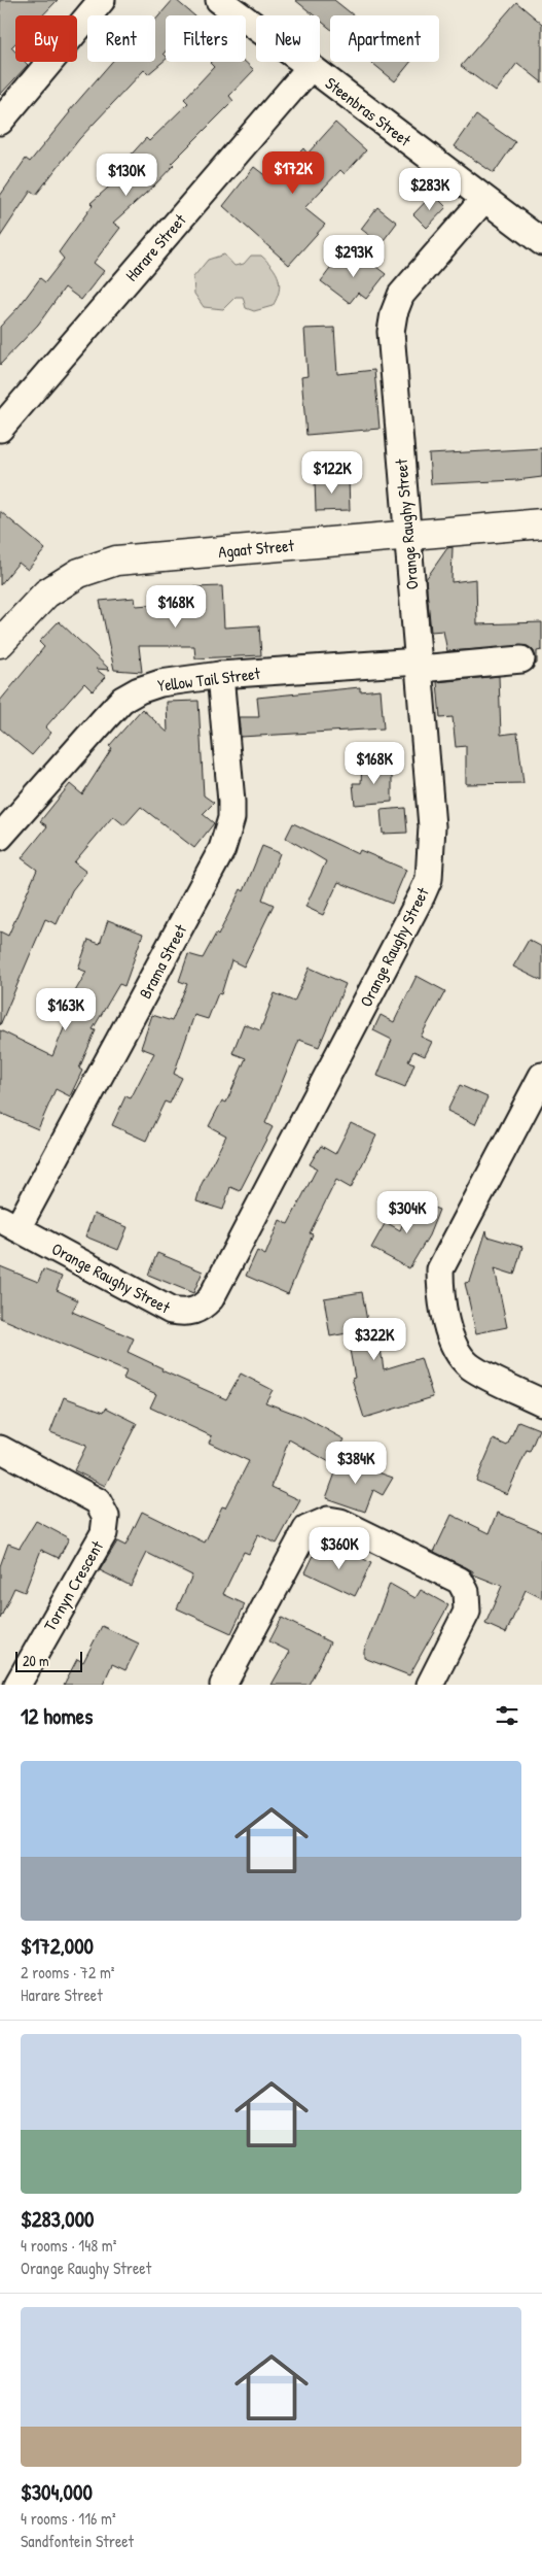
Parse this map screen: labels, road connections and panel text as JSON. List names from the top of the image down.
{
  "streets": {
    "street": [
      "Steenbras Street",
      "Harare Street",
      "Orange Raughy Street",
      "Agaat Street",
      "Yellow Tail Street",
      "Brama Street",
      "Tornyn Crescent"
    ]
  },
  "crossings": [
    ["Steenbras Street", "Harare Street"],
    ["Steenbras Street", "Orange Raughy Street"],
    ["Orange Raughy Street", "Agaat Street"],
    ["Orange Raughy Street", "Yellow Tail Street"],
    ["Orange Raughy Street", "Brama Street"],
    ["Yellow Tail Street", "Brama Street"]
  ],
  "scale_bar": "20 m",
  "page": {
    "chip": [
      "Buy",
      "Rent",
      "Filters",
      "New",
      "Apartment"
    ],
    "price": [
      "$172K",
      "$130K",
      "$283K",
      "$293K",
      "$122K",
      "$168K",
      "$168K",
      "$163K",
      "$304K",
      "$322K",
      "$384K",
      "$360K"
    ],
    "scale": "20 m",
    "heading": "12 homes",
    "list": [
      {
        "name": "$172,000",
        "note": "2 rooms · 72 m² · Harare Street"
      },
      {
        "name": "$283,000",
        "note": "4 rooms · 148 m² · Orange Raughy Street"
      },
      {
        "name": "$304,000",
        "note": "4 rooms · 116 m² · Sandfontein Street"
      }
    ]
  }
}
